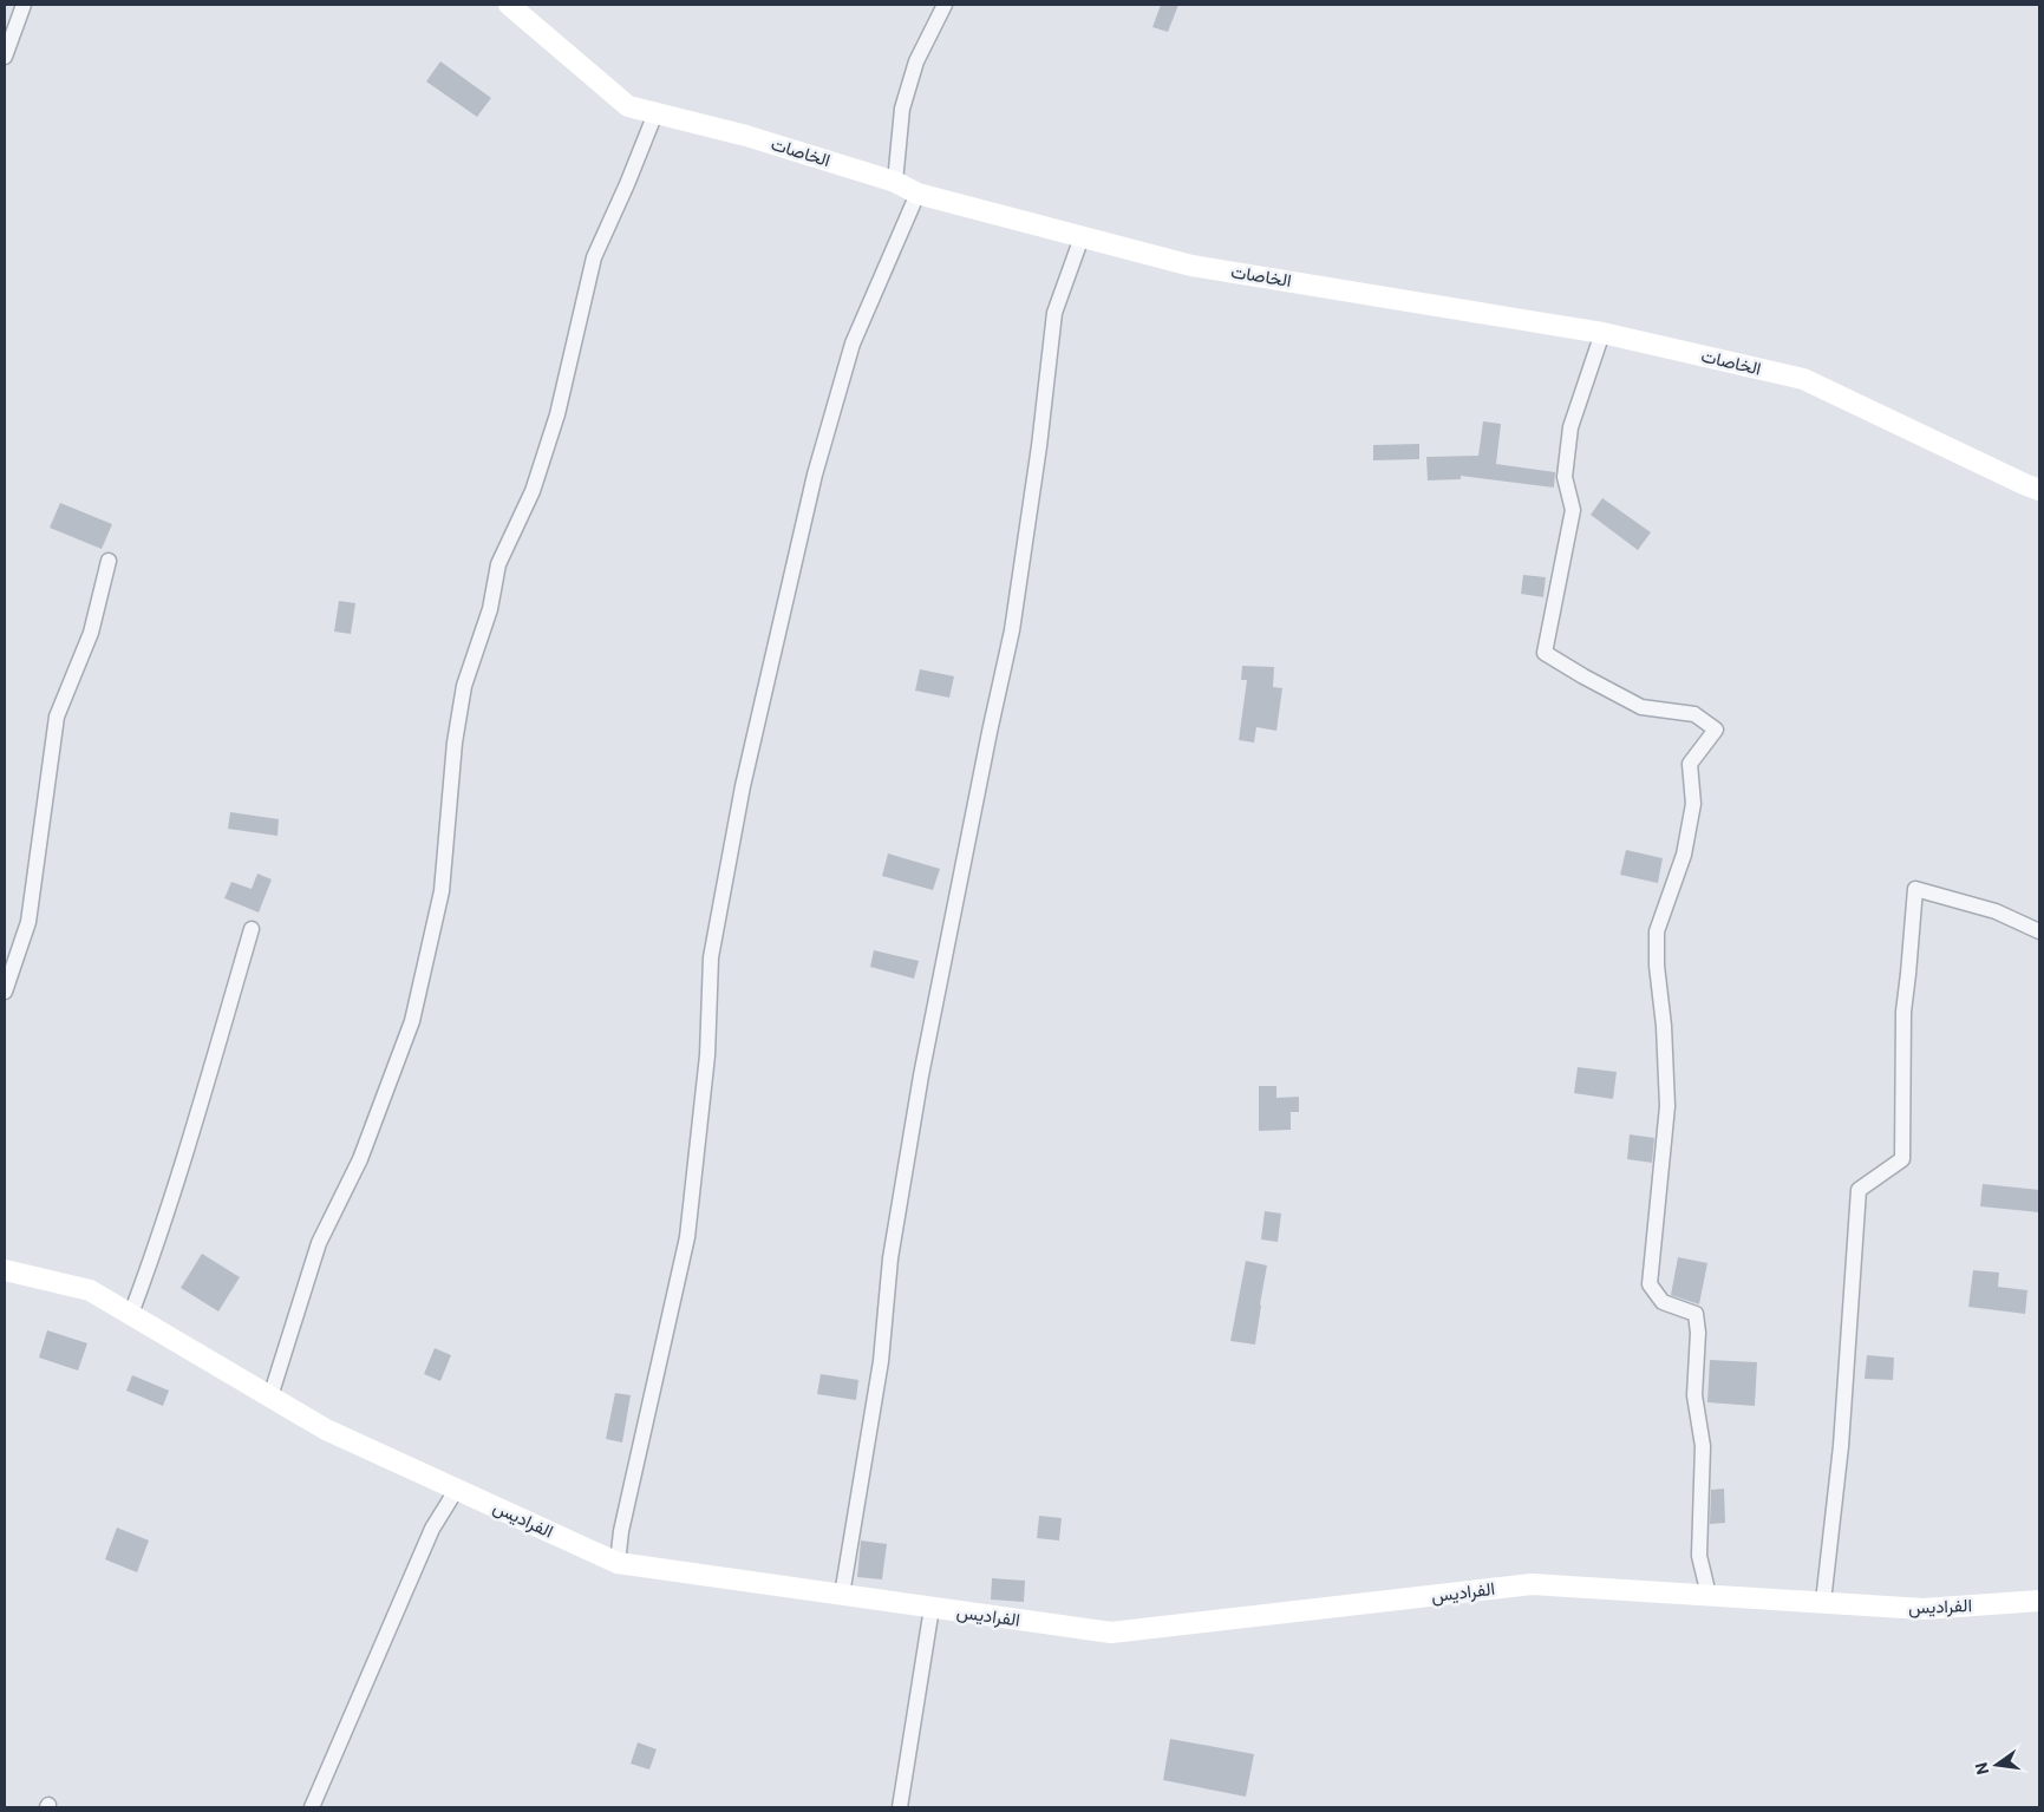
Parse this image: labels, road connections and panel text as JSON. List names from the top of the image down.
{
  "streets": {
    "street": ["الخاصات", "الفراديس"]
  },
  "north": "left"
}
